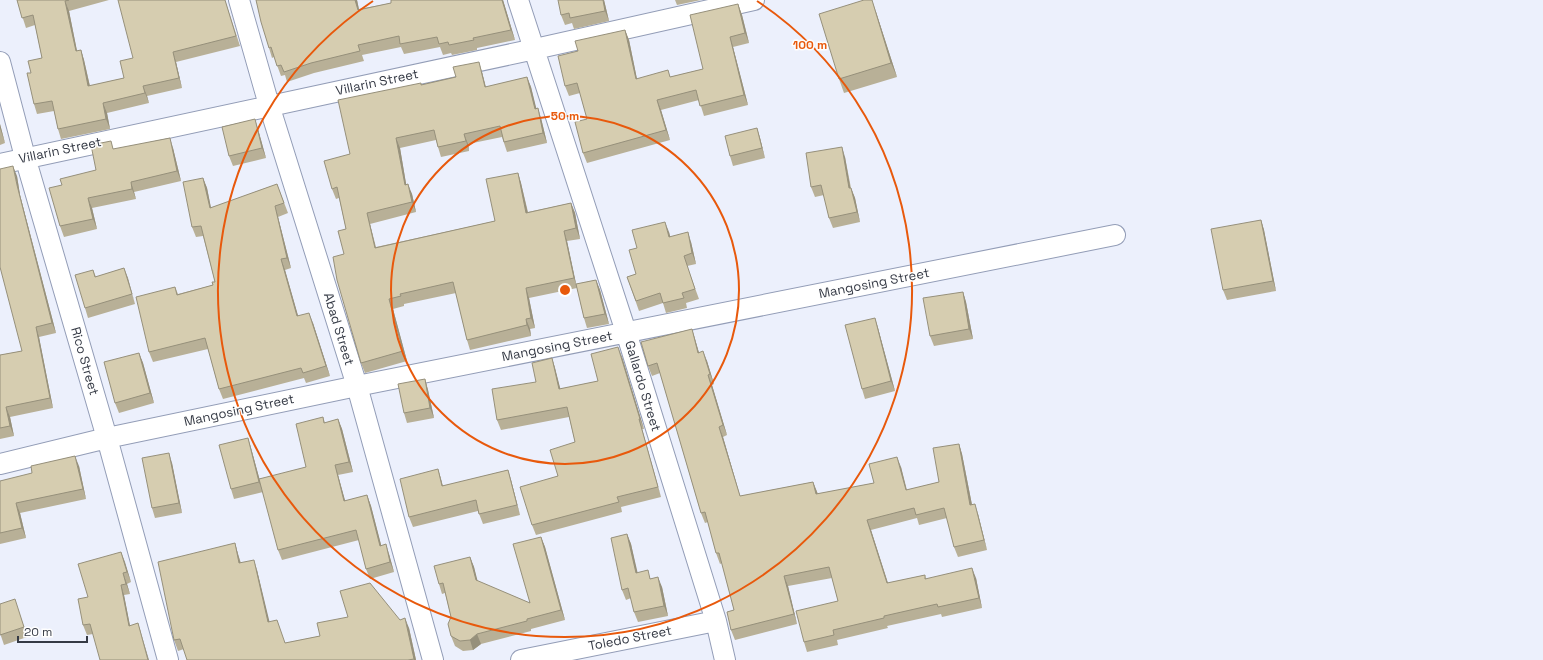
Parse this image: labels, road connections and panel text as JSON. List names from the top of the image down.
{
  "streets": {
    "street": [
      "Villarin Street",
      "Mangosing Street",
      "Abad Street",
      "Rico Street",
      "Gallardo Street",
      "Toledo Street"
    ]
  },
  "crossings": [
    ["Villarin Street", "Abad Street"],
    ["Villarin Street", "Rico Street"],
    ["Villarin Street", "Gallardo Street"],
    ["Mangosing Street", "Abad Street"],
    ["Mangosing Street", "Rico Street"],
    ["Mangosing Street", "Gallardo Street"],
    ["Gallardo Street", "Toledo Street"]
  ],
  "scale_bar": "20 m",
  "rings": ["100 m", "50 m"]
}
